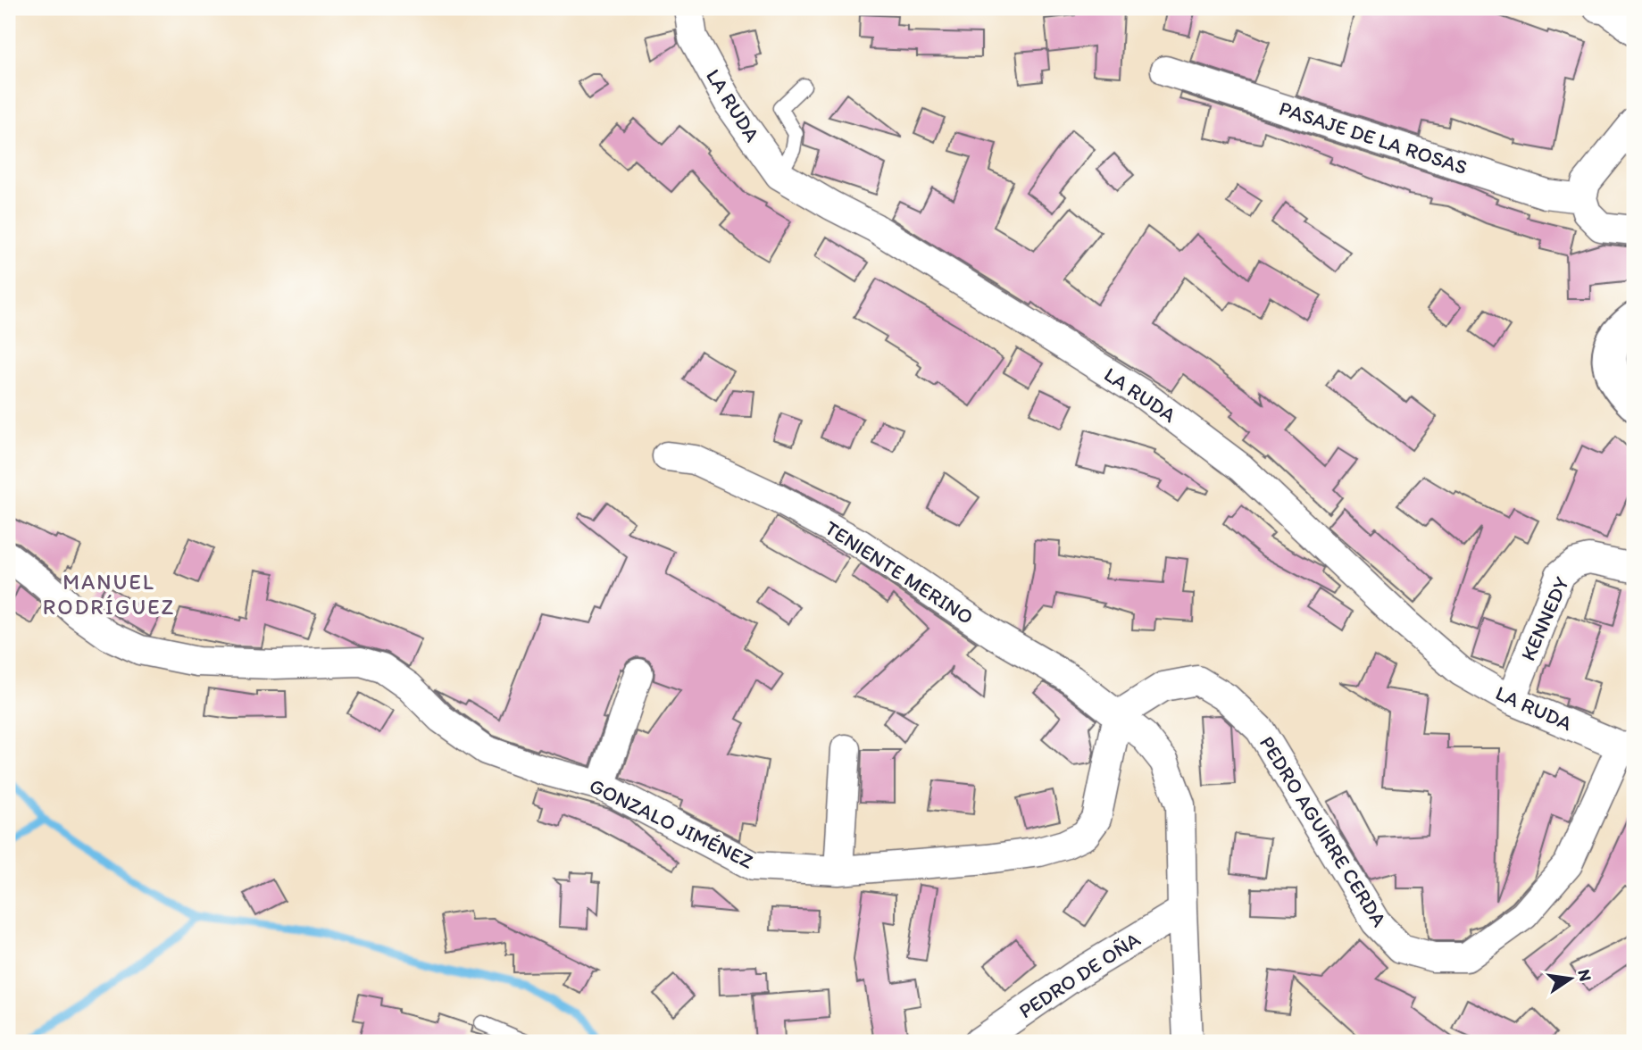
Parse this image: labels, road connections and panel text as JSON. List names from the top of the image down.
{
  "streets": {
    "street": [
      "LA RUDA",
      "PASAJE DE LA ROSAS",
      "TENIENTE MERINO",
      "KENNEDY",
      "GONZALO JIMÉNEZ",
      "PEDRO AGUIRRE CERDA",
      "PEDRO DE OÑA"
    ]
  },
  "crossings": [
    ["LA RUDA", "KENNEDY"],
    ["LA RUDA", "PEDRO AGUIRRE CERDA"],
    ["TENIENTE MERINO", "GONZALO JIMÉNEZ"],
    ["TENIENTE MERINO", "PEDRO AGUIRRE CERDA"],
    ["GONZALO JIMÉNEZ", "PEDRO AGUIRRE CERDA"]
  ],
  "districts": ["MANUEL RODRÍGUEZ"],
  "north": "right"
}
